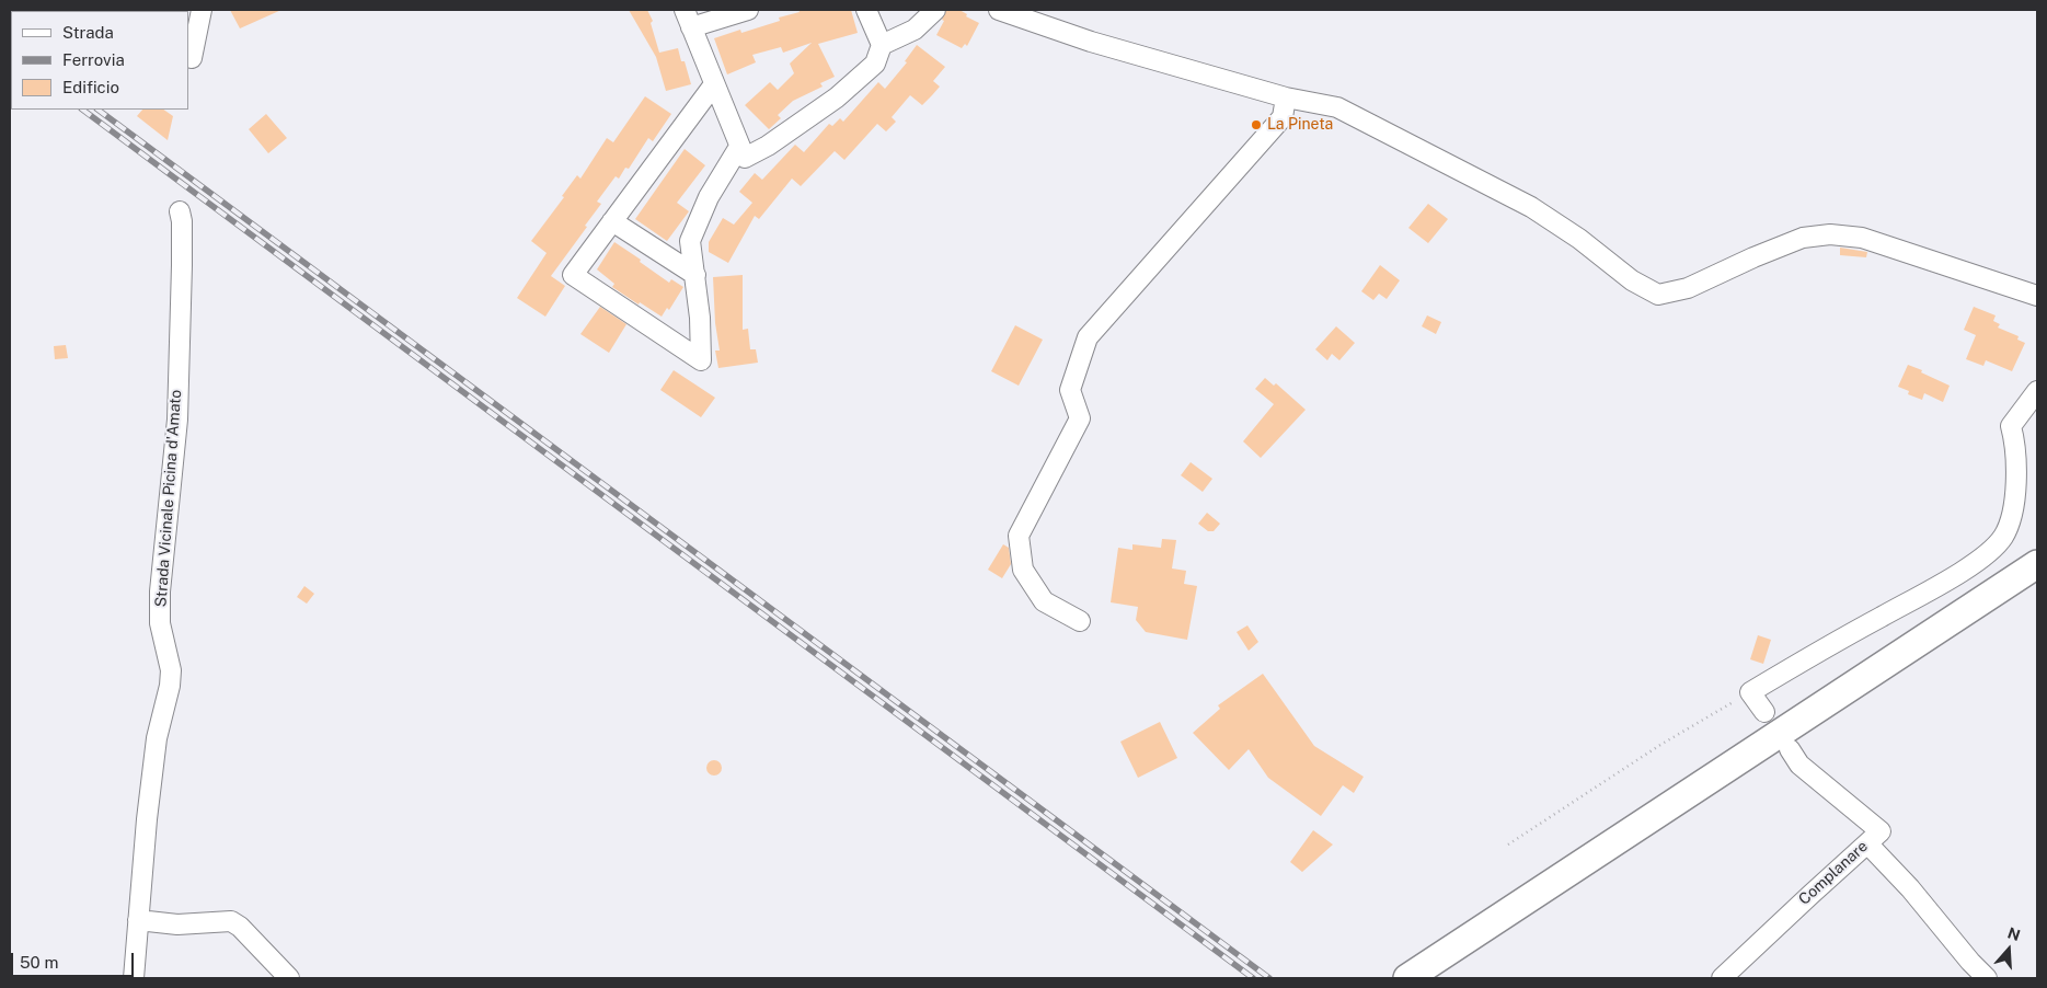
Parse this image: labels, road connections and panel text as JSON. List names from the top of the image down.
{
  "streets": {
    "street": ["Strada Vicinale Picina d'Amato", "Complanare"]
  },
  "places": ["La Pineta"],
  "legend": ["Strada", "Ferrovia", "Edificio"],
  "scale_bar": "50 m",
  "north": "top"
}
